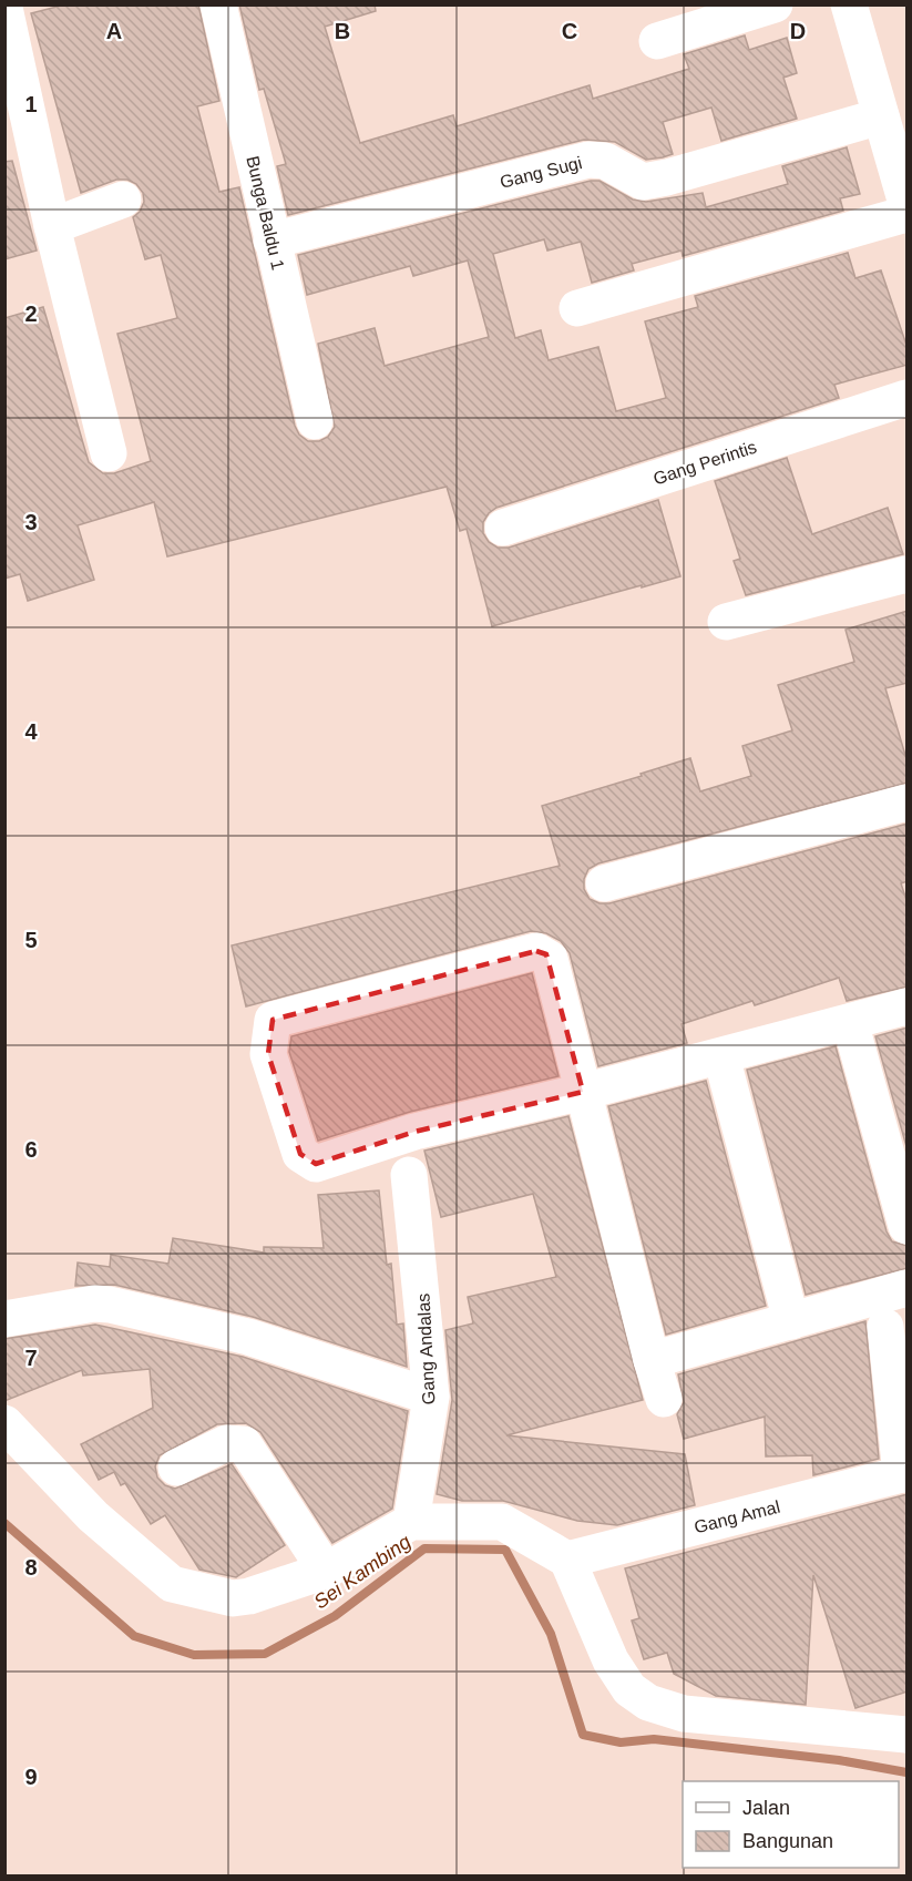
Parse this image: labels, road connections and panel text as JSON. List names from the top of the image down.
{
  "streets": {
    "street": [
      "Gang Sugi",
      "Bunga Baldu 1",
      "Gang Perintis",
      "Gang Andalas",
      "Gang Amal"
    ]
  },
  "crossings": [
    ["Gang Sugi", "Bunga Baldu 1"]
  ],
  "water": ["Sei Kambing"],
  "legend": ["Jalan", "Bangunan"],
  "grid": {
    "columns": [
      "A",
      "B",
      "C",
      "D"
    ],
    "rows": [
      "1",
      "2",
      "3",
      "4",
      "5",
      "6",
      "7",
      "8",
      "9"
    ]
  }
}
